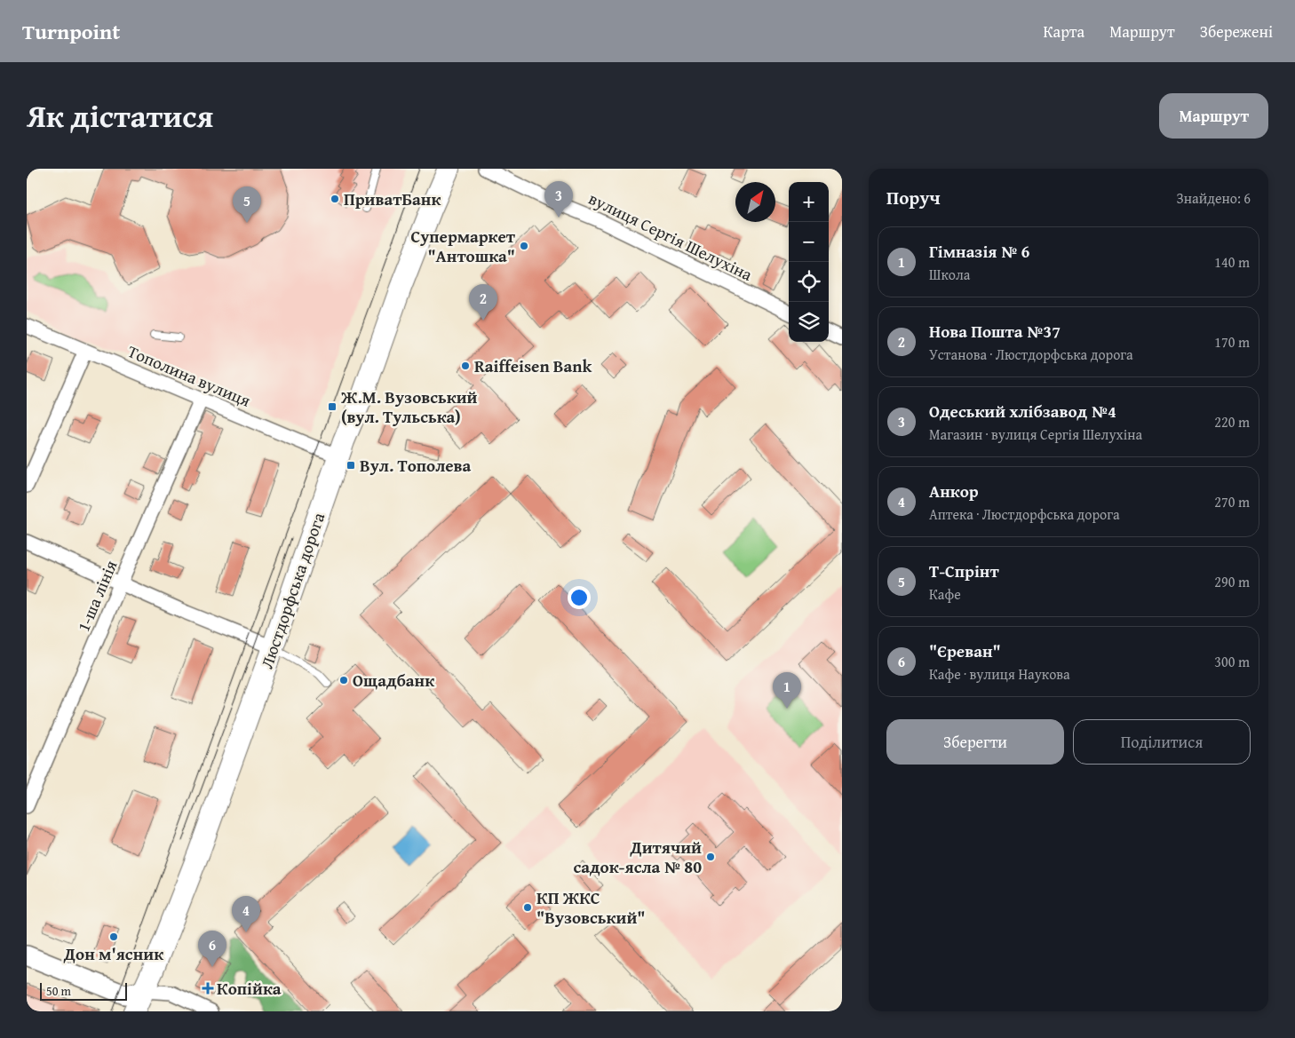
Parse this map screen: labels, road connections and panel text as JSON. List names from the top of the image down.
{
  "streets": {
    "main road": ["Люстдорфська дорога"],
    "street": ["вулиця Сергія Шелухіна", "Тополина вулиця", "1-ша лінія"]
  },
  "crossings": [
    ["Тополина вулиця", "Люстдорфська дорога"],
    ["Тополина вулиця", "1-ша лінія"]
  ],
  "places": {
    "other": [
      "ПриватБанк",
      "Супермаркет \"Антошка\"",
      "Raiffeisen Bank",
      "Ощадбанк",
      "Дитячий садок-ясла № 80",
      "КП ЖКС \"Вузовський\"",
      "Дон м'ясник"
    ],
    "transit": ["Ж.М. Вузовський (вул. Тульська)", "Вул. Тополева"],
    "health": ["Копійка"]
  },
  "scale_bar": "50 m",
  "north": "top right",
  "page": {
    "header": "Turnpoint",
    "nav": ["Карта", "Маршрут", "Збережені"],
    "title": "Як дістатися",
    "buttons": [
      "Маршрут",
      ["Зберегти", "Поділитися"]
    ],
    "heading": ["Поруч", "Знайдено: 6"],
    "pins": [
      "3",
      "5",
      "2",
      "1",
      "4",
      "6"
    ],
    "map_buttons": ["+", "−"],
    "list": [
      {
        "mark": "1",
        "name": "Гімназія № 6",
        "note": "Школа",
        "value": "140 m"
      },
      {
        "mark": "2",
        "name": "Нова Пошта №37",
        "note": "Установа · Люстдорфська дорога",
        "value": "170 m"
      },
      {
        "mark": "3",
        "name": "Одеський хлібзавод №4",
        "note": "Магазин · вулиця Сергія Шелухіна",
        "value": "220 m"
      },
      {
        "mark": "4",
        "name": "Анкор",
        "note": "Аптека · Люстдорфська дорога",
        "value": "270 m"
      },
      {
        "mark": "5",
        "name": "Т-Спрінт",
        "note": "Кафе",
        "value": "290 m"
      },
      {
        "mark": "6",
        "name": "\"Єреван\"",
        "note": "Кафе · вулиця Наукова",
        "value": "300 m"
      }
    ],
    "scale": "50 m"
  }
}
